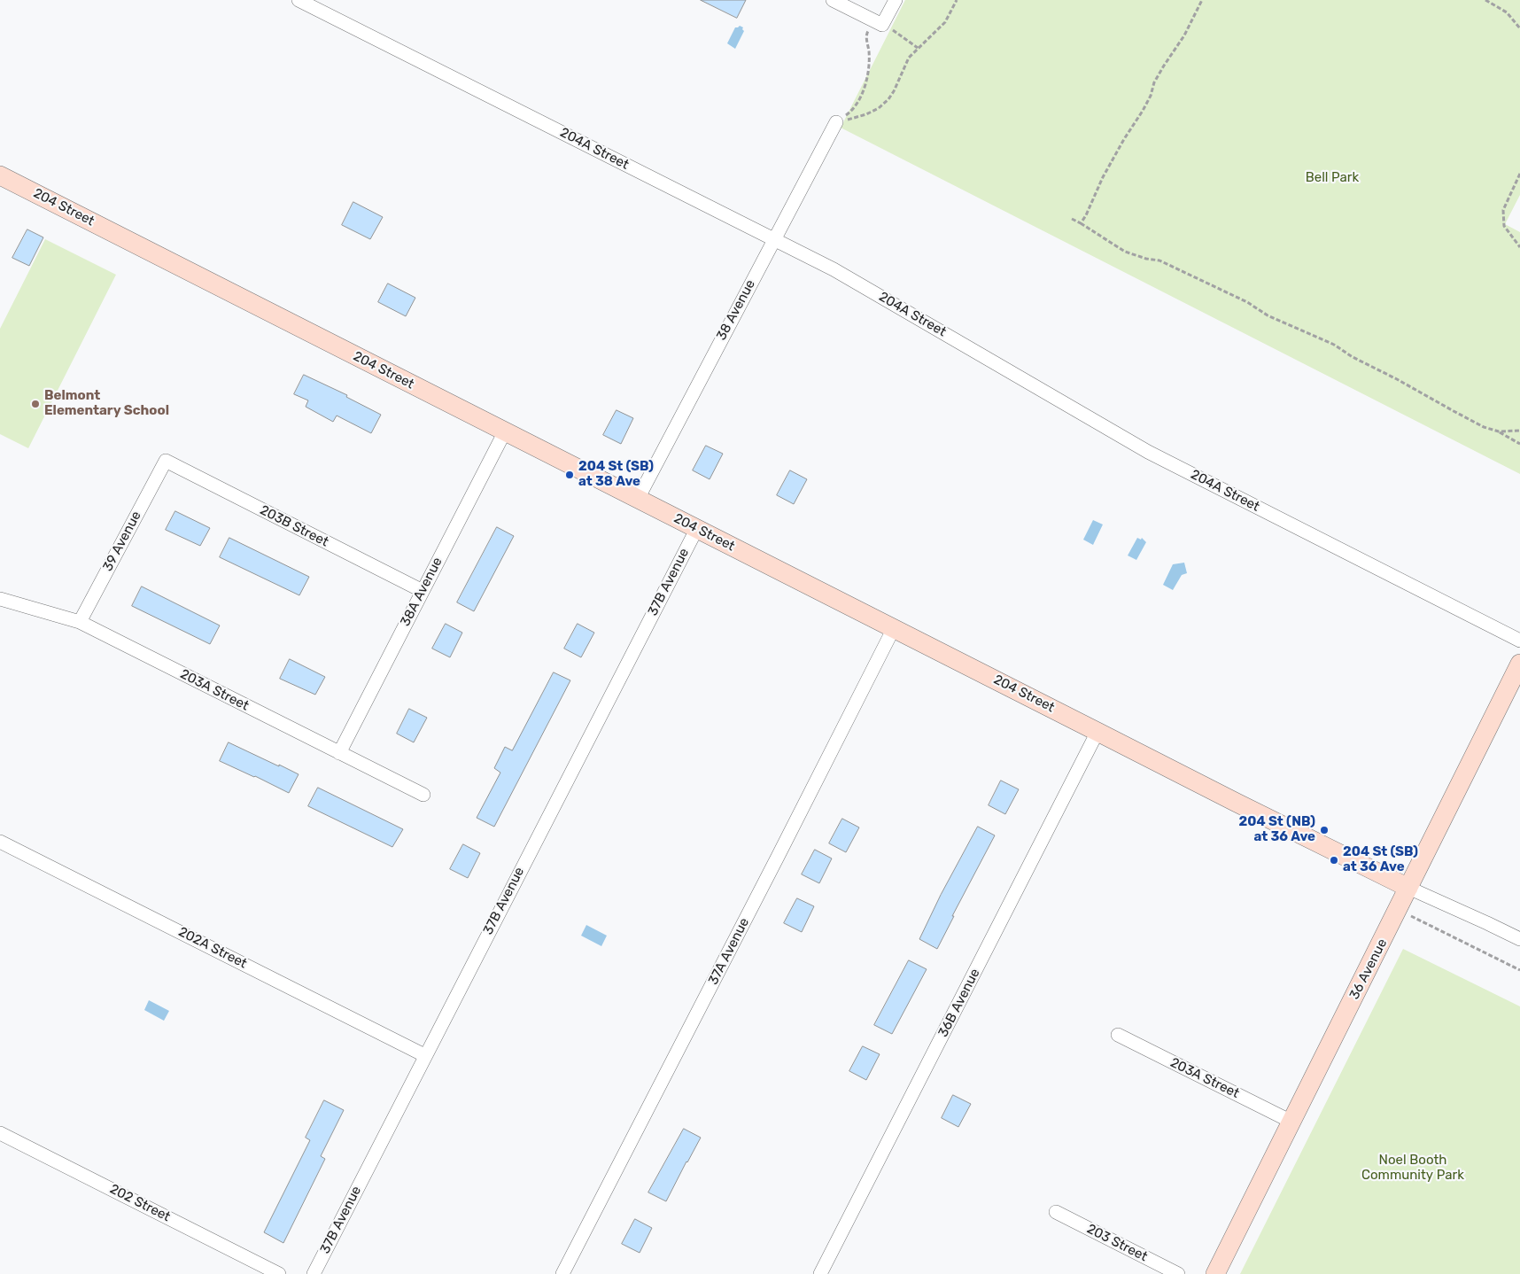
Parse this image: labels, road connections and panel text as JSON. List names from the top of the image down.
{
  "streets": {
    "street": [
      "204A Street",
      "204 Street",
      "38 Avenue",
      "203B Street",
      "39 Avenue",
      "37B Avenue",
      "38A Avenue",
      "203A Street",
      "202A Street",
      "37A Avenue",
      "36 Avenue",
      "36B Avenue",
      "202 Street",
      "203 Street"
    ]
  },
  "crossings": [
    ["204A Street", "38 Avenue"],
    ["204 Street", "38 Avenue"],
    ["204 Street", "37B Avenue"],
    ["204 Street", "38A Avenue"],
    ["204 Street", "37A Avenue"],
    ["204 Street", "36 Avenue"],
    ["204 Street", "36B Avenue"],
    ["203B Street", "39 Avenue"],
    ["203B Street", "38A Avenue"],
    ["39 Avenue", "203A Street"],
    ["37B Avenue", "202A Street"],
    ["38A Avenue", "203A Street"],
    ["203A Street", "36 Avenue"]
  ],
  "parks": ["Bell Park", "Noel Booth Community Park"],
  "places": [
    "Belmont Elementary School",
    "204 St (SB) at 38 Ave",
    "204 St (NB) at 36 Ave",
    "204 St (SB) at 36 Ave"
  ]
}
